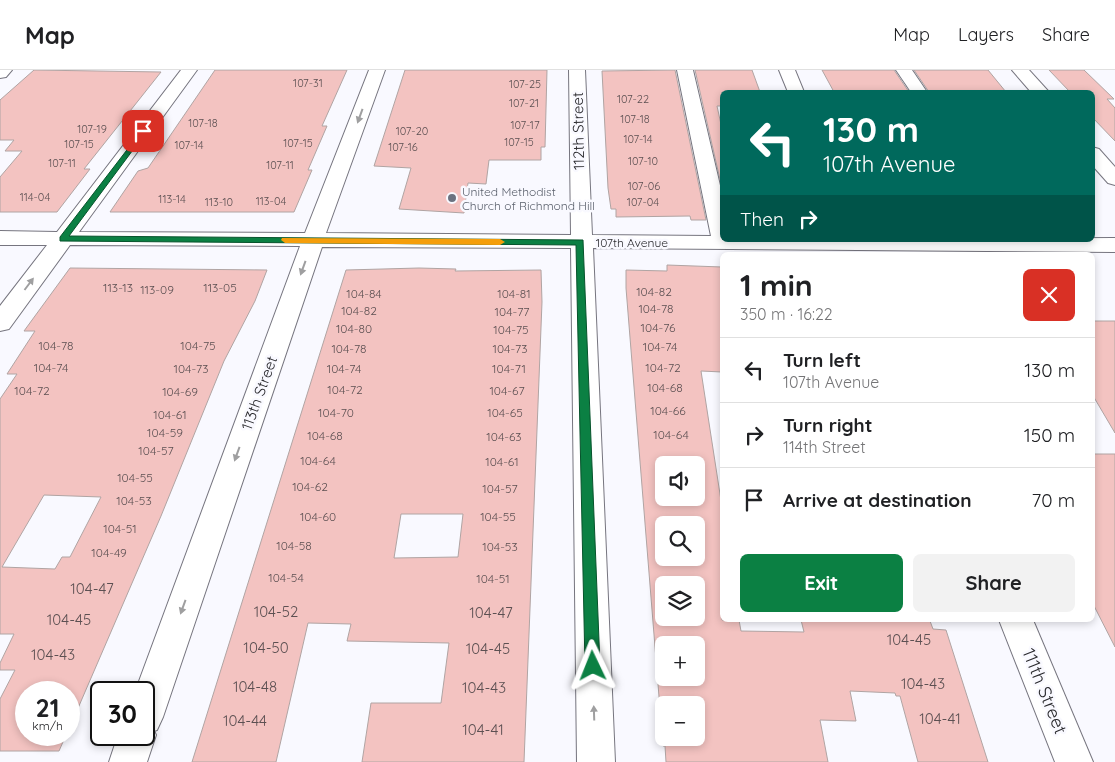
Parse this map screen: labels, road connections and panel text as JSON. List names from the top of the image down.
{
  "streets": {
    "street": [
      "112th Street",
      "107th Avenue",
      "113th Street",
      "111th Street"
    ]
  },
  "crossings": [
    ["112th Street", "107th Avenue"],
    ["107th Avenue", "113th Street"]
  ],
  "one_way": ["112th Street"],
  "places": ["United Methodist Church of Richmond Hill"],
  "house_numbers": [
    "107-31",
    "107-25",
    "107-22",
    "107-21",
    "107-18",
    "107-18",
    "107-17",
    "107-19",
    "107-20",
    "107-14",
    "107-15",
    "107-15",
    "107-15",
    "107-14",
    "107-16",
    "107-10",
    "107-11",
    "107-11",
    "107-06",
    "114-04",
    "113-14",
    "113-04",
    "113-10",
    "107-04",
    "113-13",
    "113-05",
    "113-09",
    "104-82",
    "104-84",
    "104-81",
    "104-78",
    "104-82",
    "104-77",
    "104-76",
    "104-80",
    "104-75",
    "104-78",
    "104-75",
    "104-74",
    "104-78",
    "104-73",
    "104-74",
    "104-72",
    "104-73",
    "104-74",
    "104-71",
    "104-68",
    "104-72",
    "104-72",
    "104-67",
    "104-69",
    "104-66",
    "104-70",
    "104-65",
    "104-61",
    "104-59",
    "104-64",
    "104-68",
    "104-63",
    "104-57",
    "104-64",
    "104-61",
    "104-55",
    "104-62",
    "104-57",
    "104-53",
    "104-60",
    "104-55",
    "104-51",
    "104-58",
    "104-53",
    "104-49",
    "104-54",
    "104-51",
    "104-47",
    "104-52",
    "104-47",
    "104-45",
    "104-45",
    "104-50",
    "104-45",
    "104-43",
    "104-43",
    "104-48",
    "104-43",
    "104-41",
    "104-44",
    "104-41"
  ],
  "page": {
    "header": "Map",
    "nav": ["Map", "Layers", "Share"],
    "turn": ["130 m", "107th Avenue"],
    "then": "Then",
    "heading": ["1 min", "350 m · 16:22"],
    "list": [
      {
        "name": "Turn left",
        "note": "107th Avenue",
        "value": "130 m"
      },
      {
        "name": "Turn right",
        "note": "114th Street",
        "value": "150 m"
      },
      {
        "name": "Arrive at destination",
        "value": "70 m"
      }
    ],
    "map_buttons": ["+", "−"],
    "buttons": ["Exit", "Share"],
    "speed": "21 km/h",
    "limit": "30"
  }
}
